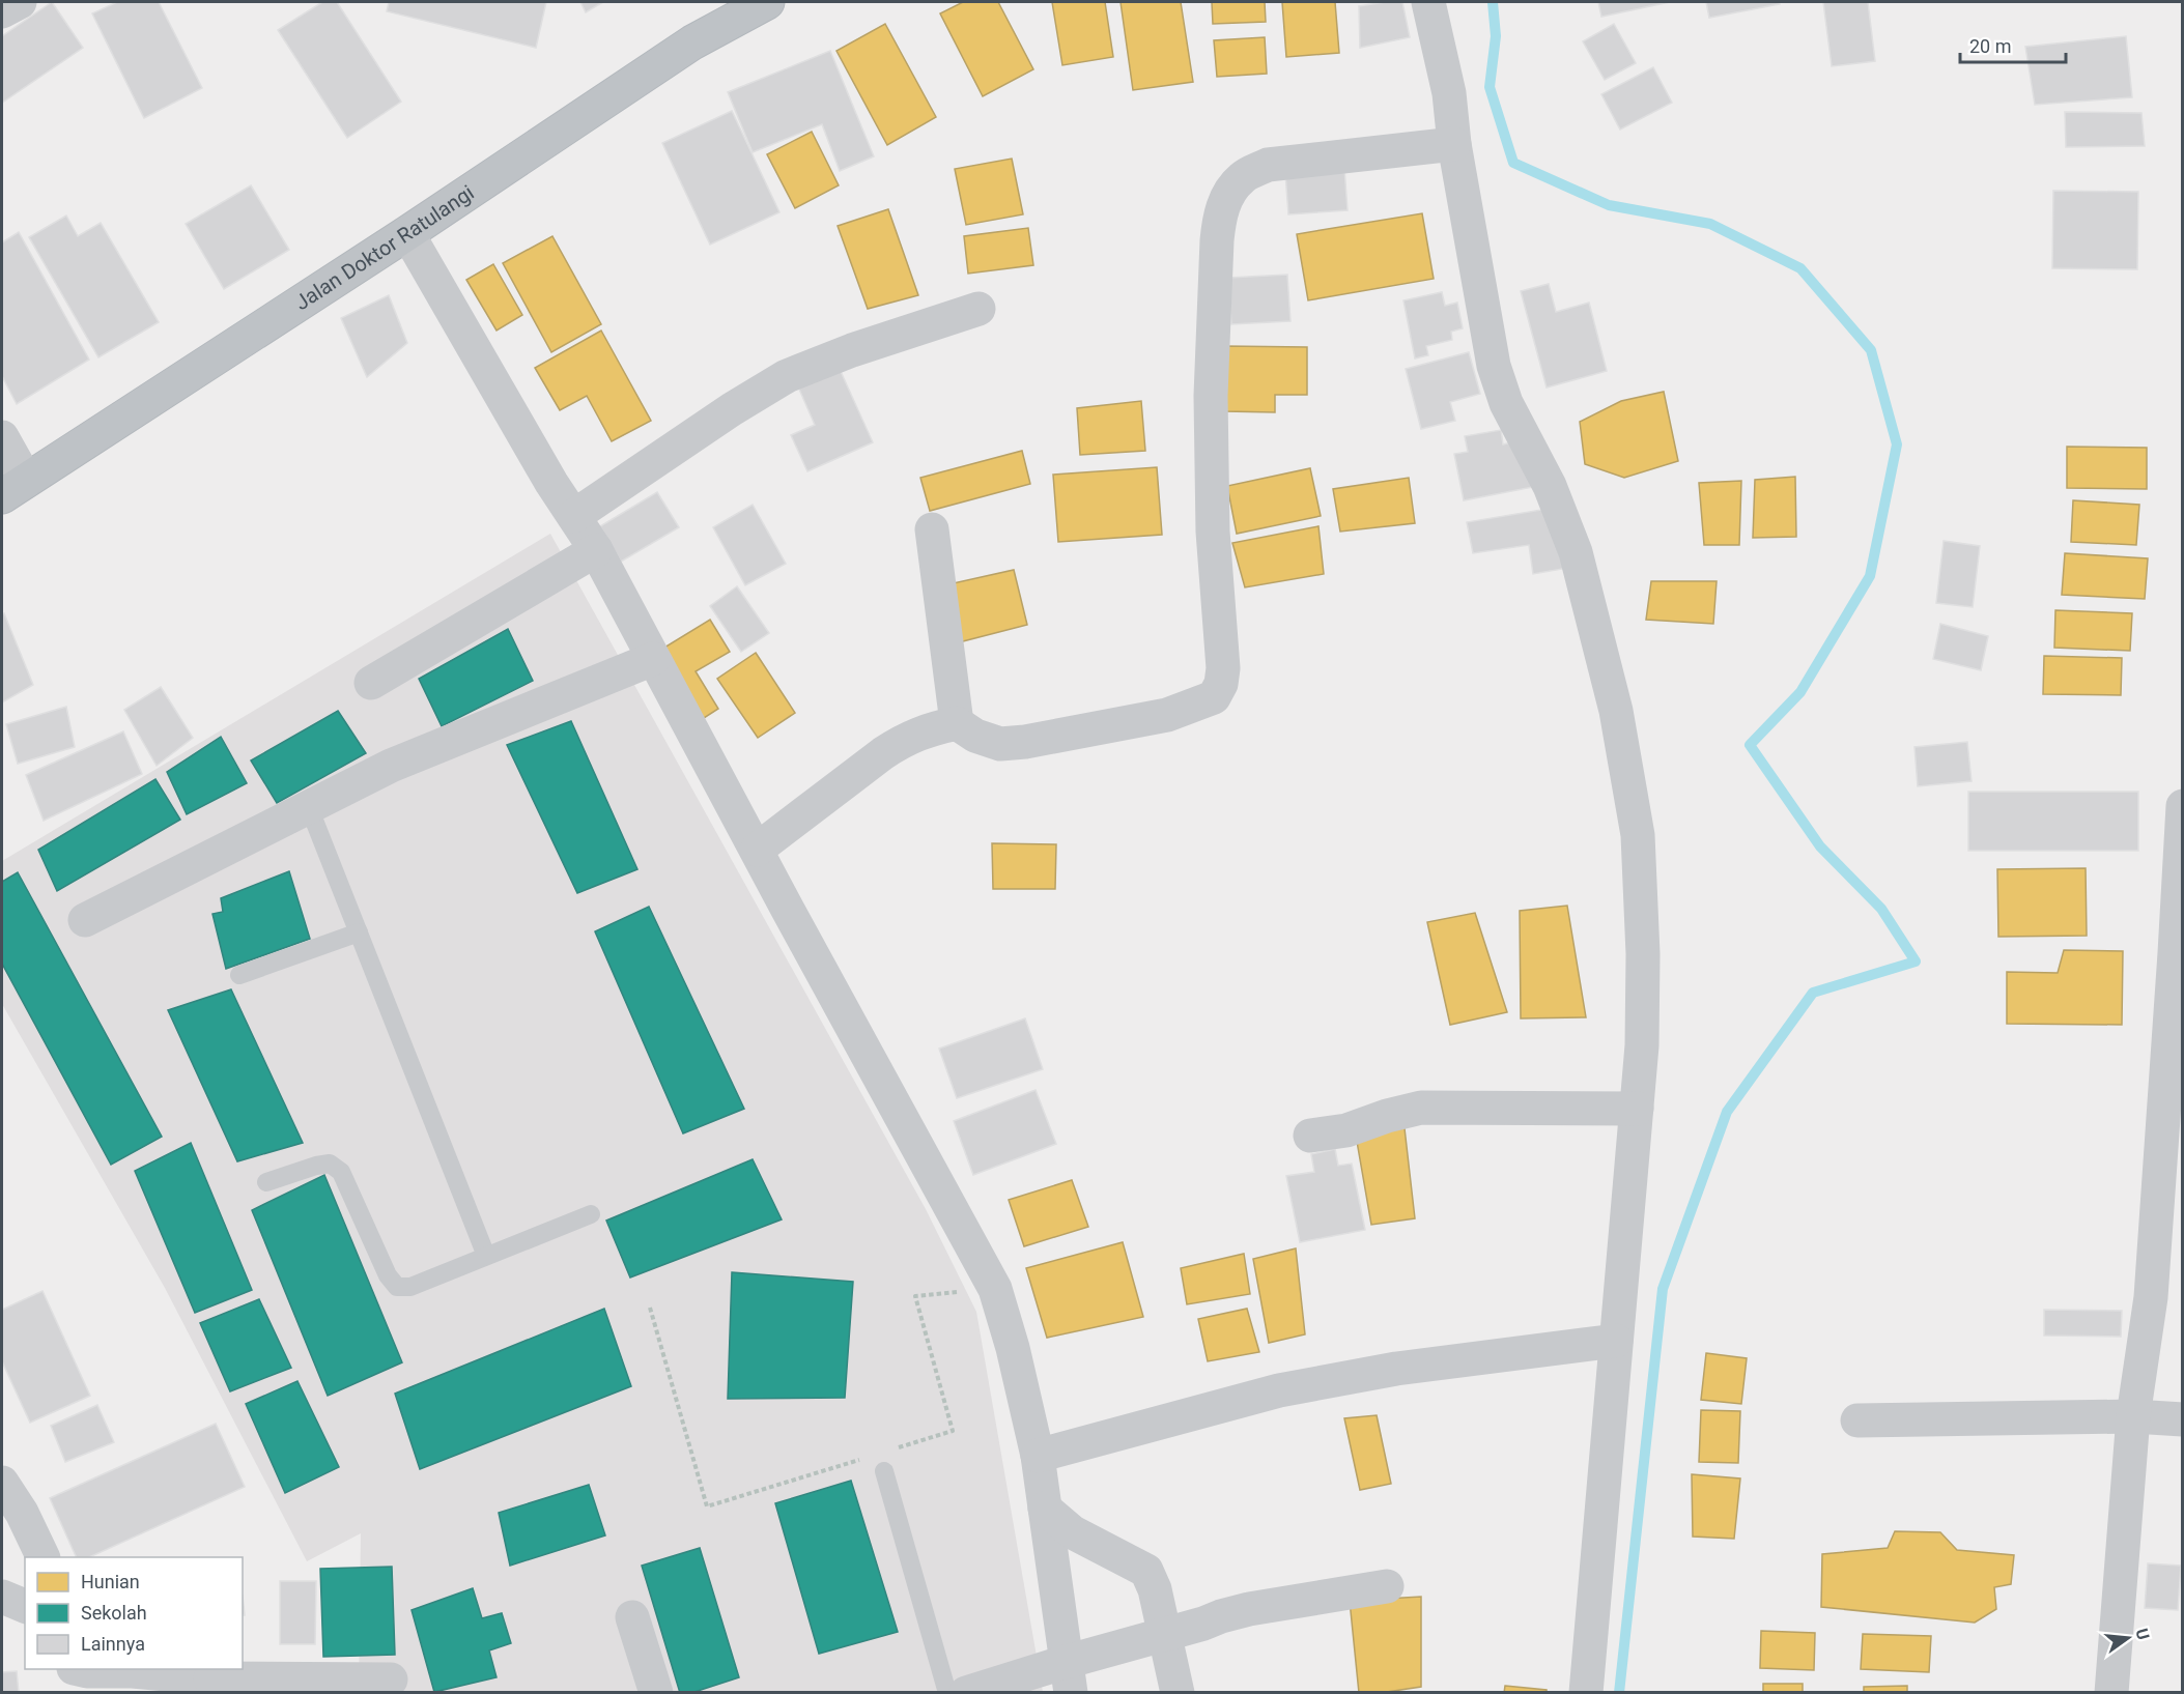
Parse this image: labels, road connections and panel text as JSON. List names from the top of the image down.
{
  "streets": {
    "highway": ["Jalan Doktor Ratulangi"]
  },
  "legend": ["Hunian", "Sekolah", "Lainnya"],
  "scale_bar": "20 m",
  "north": "right"
}
